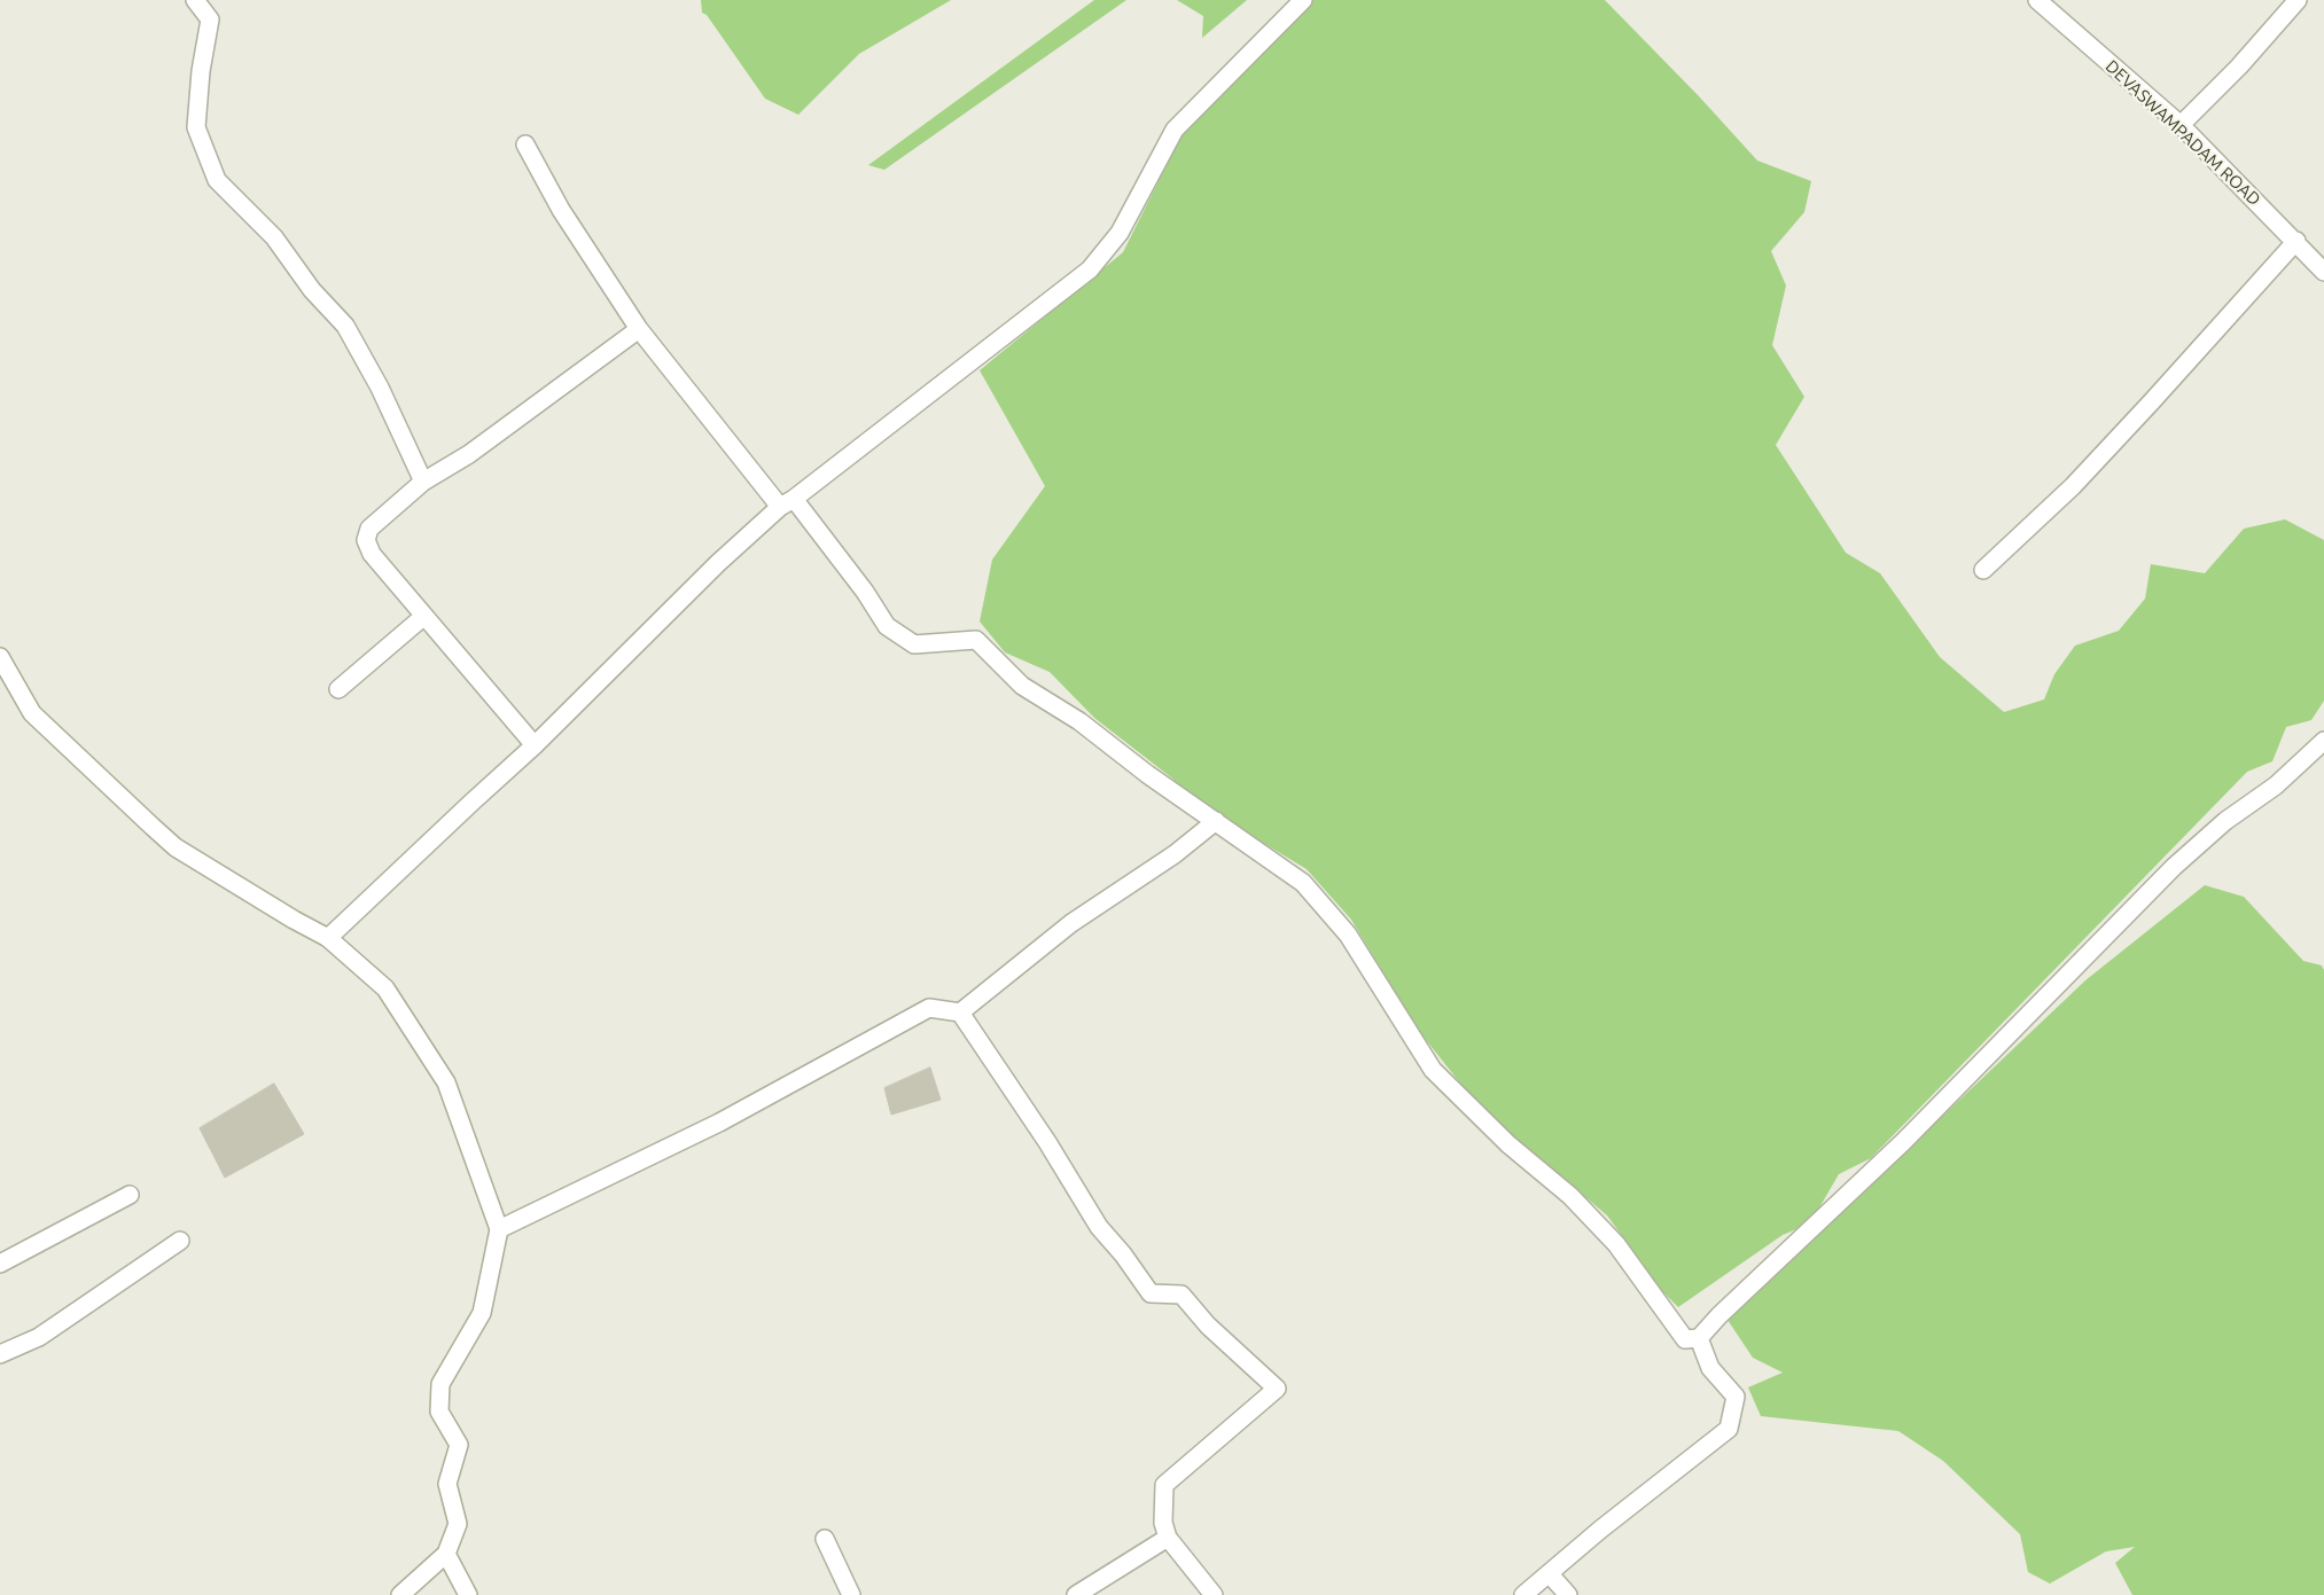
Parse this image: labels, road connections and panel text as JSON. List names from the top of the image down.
{
  "streets": {
    "street": ["DEVASWAMPADAM ROAD"]
  }
}
